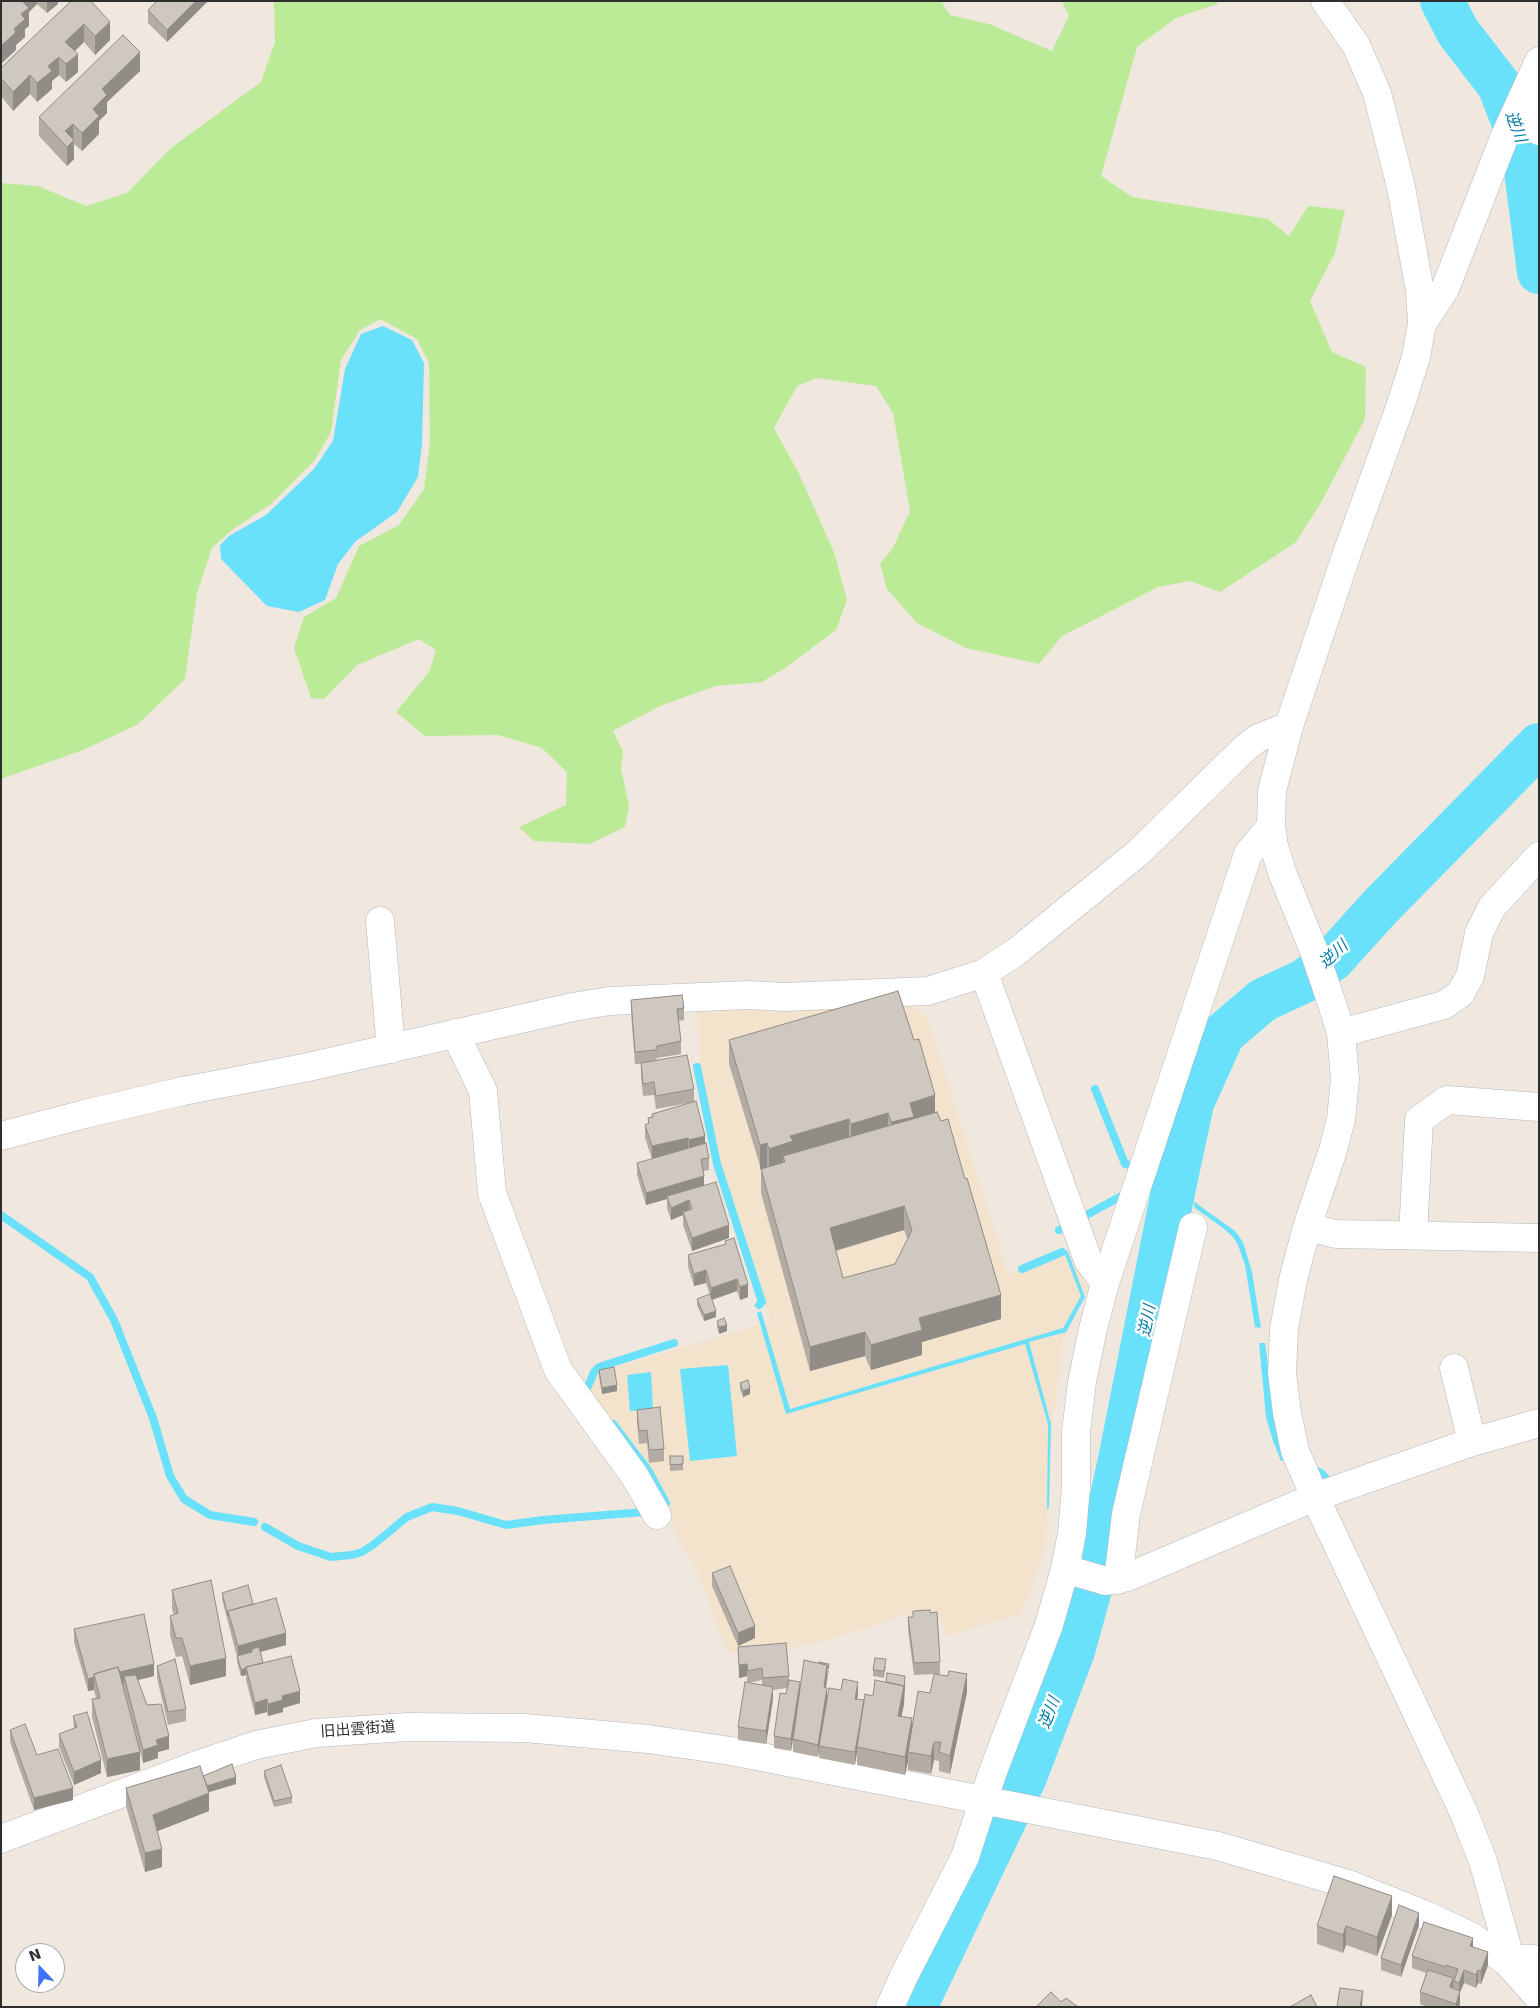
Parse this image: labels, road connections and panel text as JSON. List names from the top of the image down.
{
  "streets": {
    "street": ["旧出雲街道"]
  },
  "water": ["逆川"],
  "north": "top"
}
